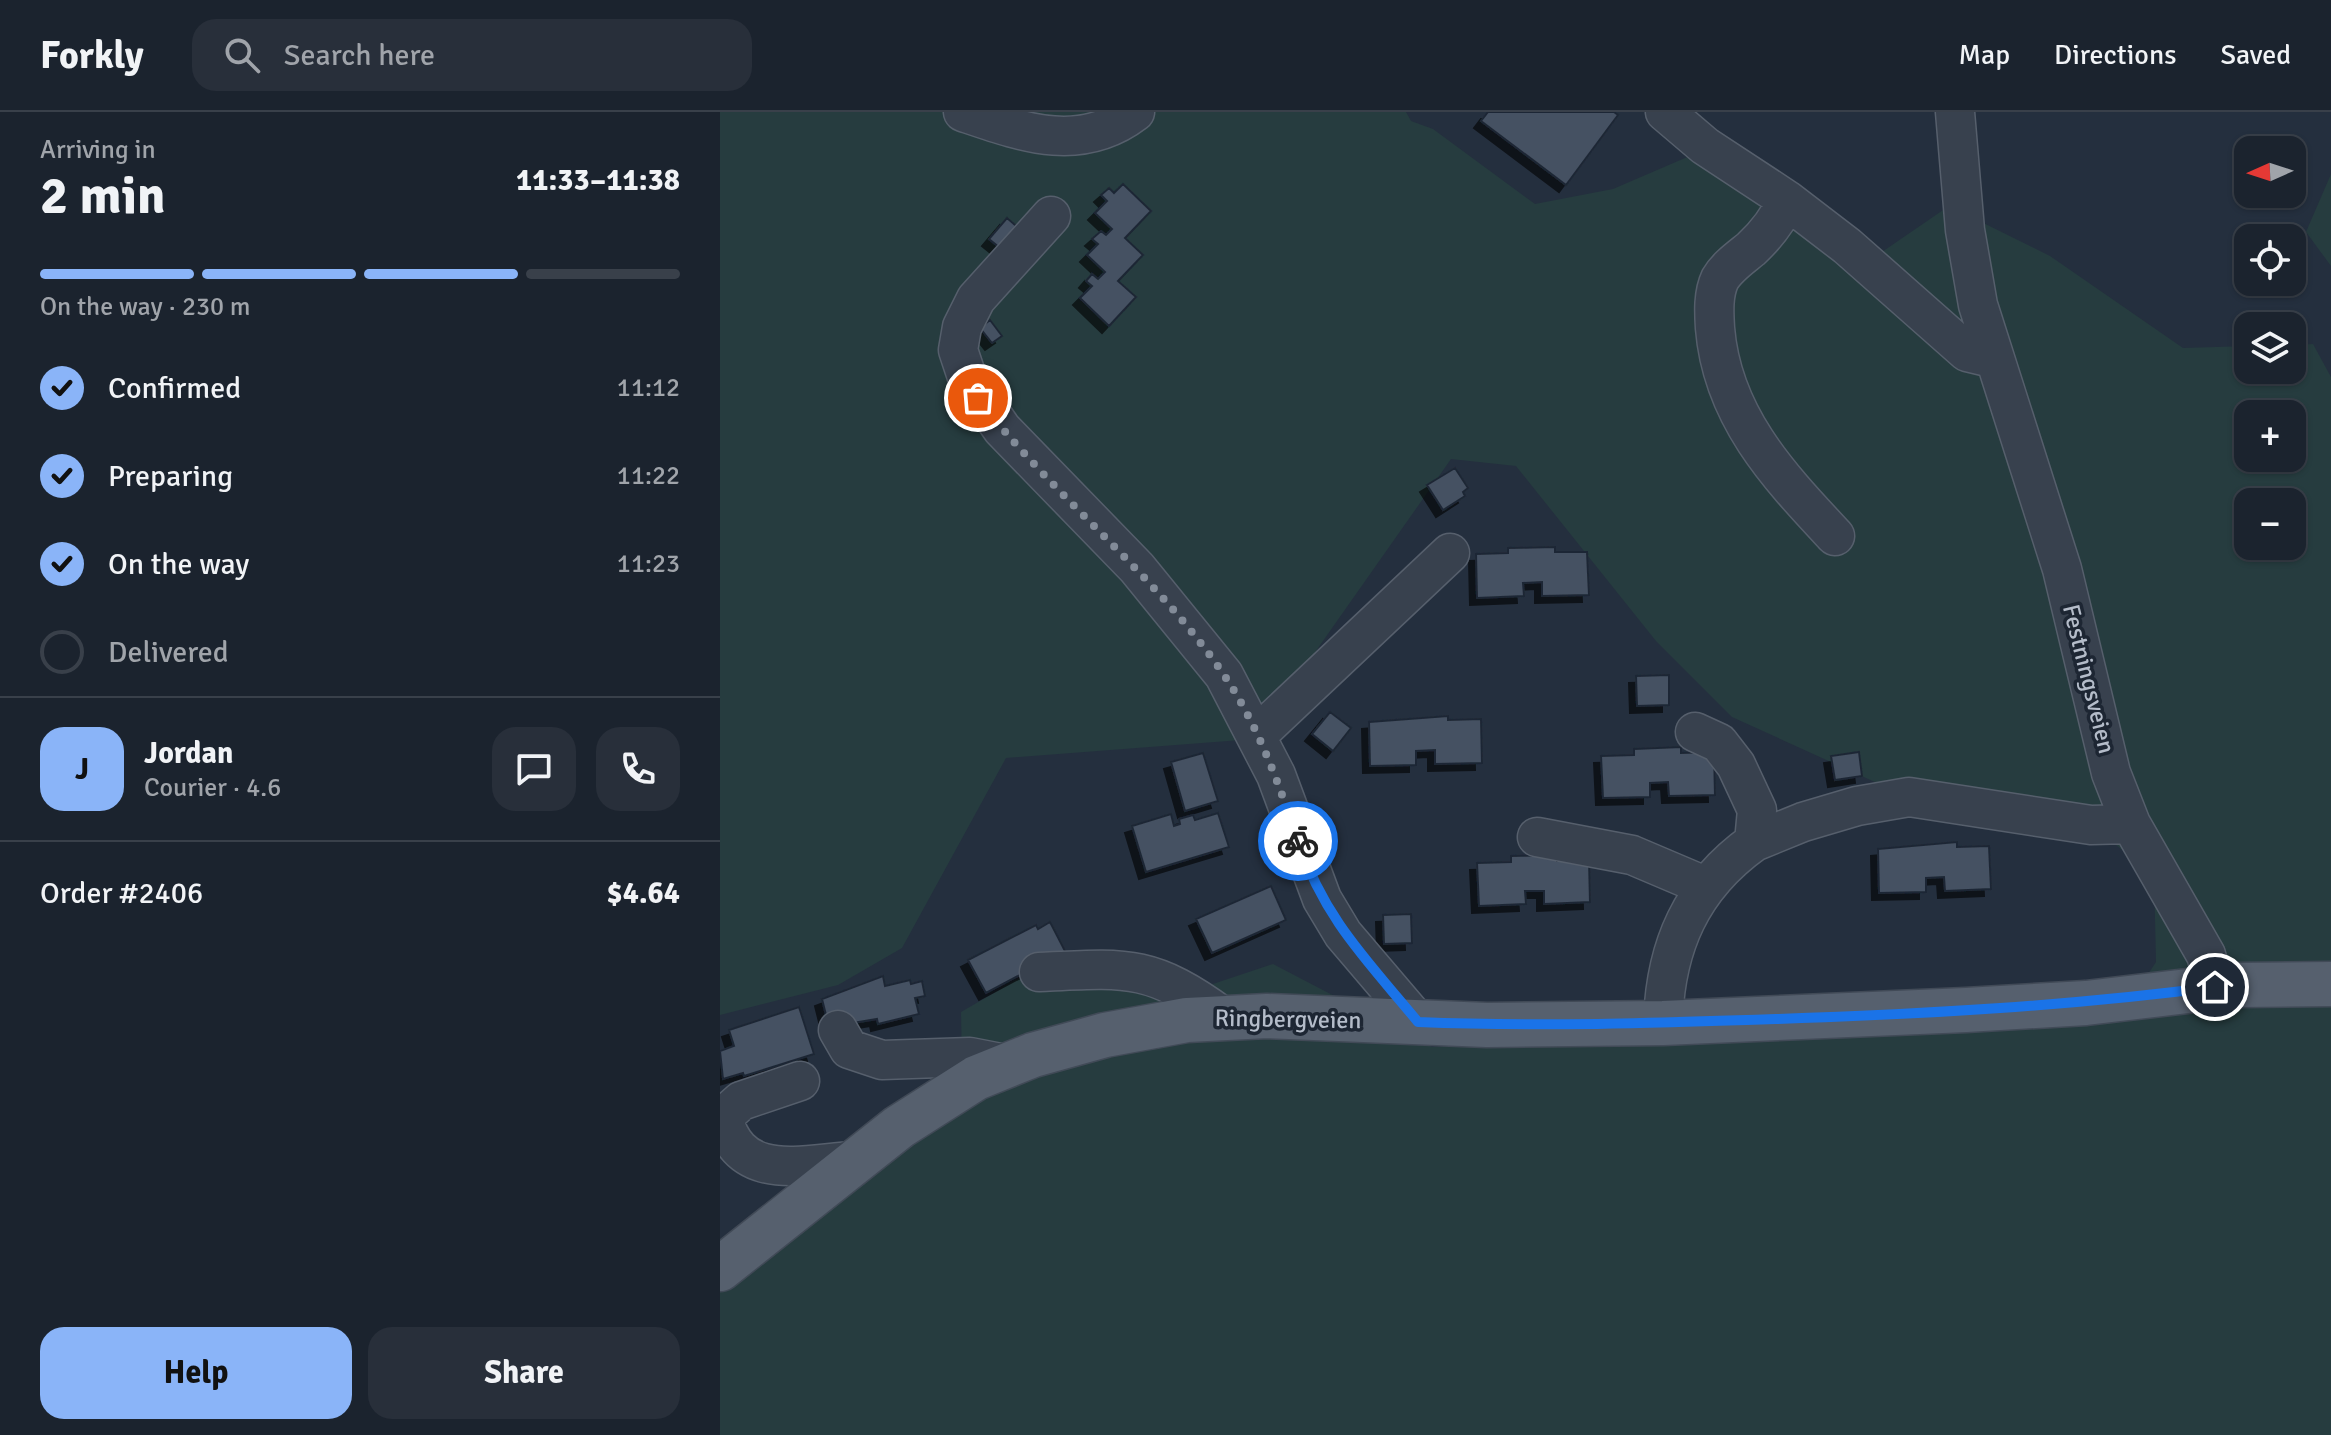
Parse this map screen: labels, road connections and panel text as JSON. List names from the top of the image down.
{
  "streets": {
    "main road": ["Ringbergveien"],
    "street": ["Festningsveien"]
  },
  "crossings": [
    ["Festningsveien", "Ringbergveien"]
  ],
  "north": "left",
  "page": {
    "header": "Forkly",
    "search": "Search here",
    "nav": ["Map", "Directions", "Saved"],
    "heading": ["2 min", "Arriving in", "11:33–11:38"],
    "panel": [
      "Jordan",
      "Courier · 4.6",
      "Order #2406",
      "$4.64"
    ],
    "map_buttons": ["+", "−"],
    "bar": "On the way · 230 m",
    "list": [
      ["Confirmed", "11:12"],
      ["Preparing", "11:22"],
      ["On the way", "11:23"],
      "Delivered"
    ],
    "round": "J",
    "buttons": ["Help", "Share"]
  }
}
